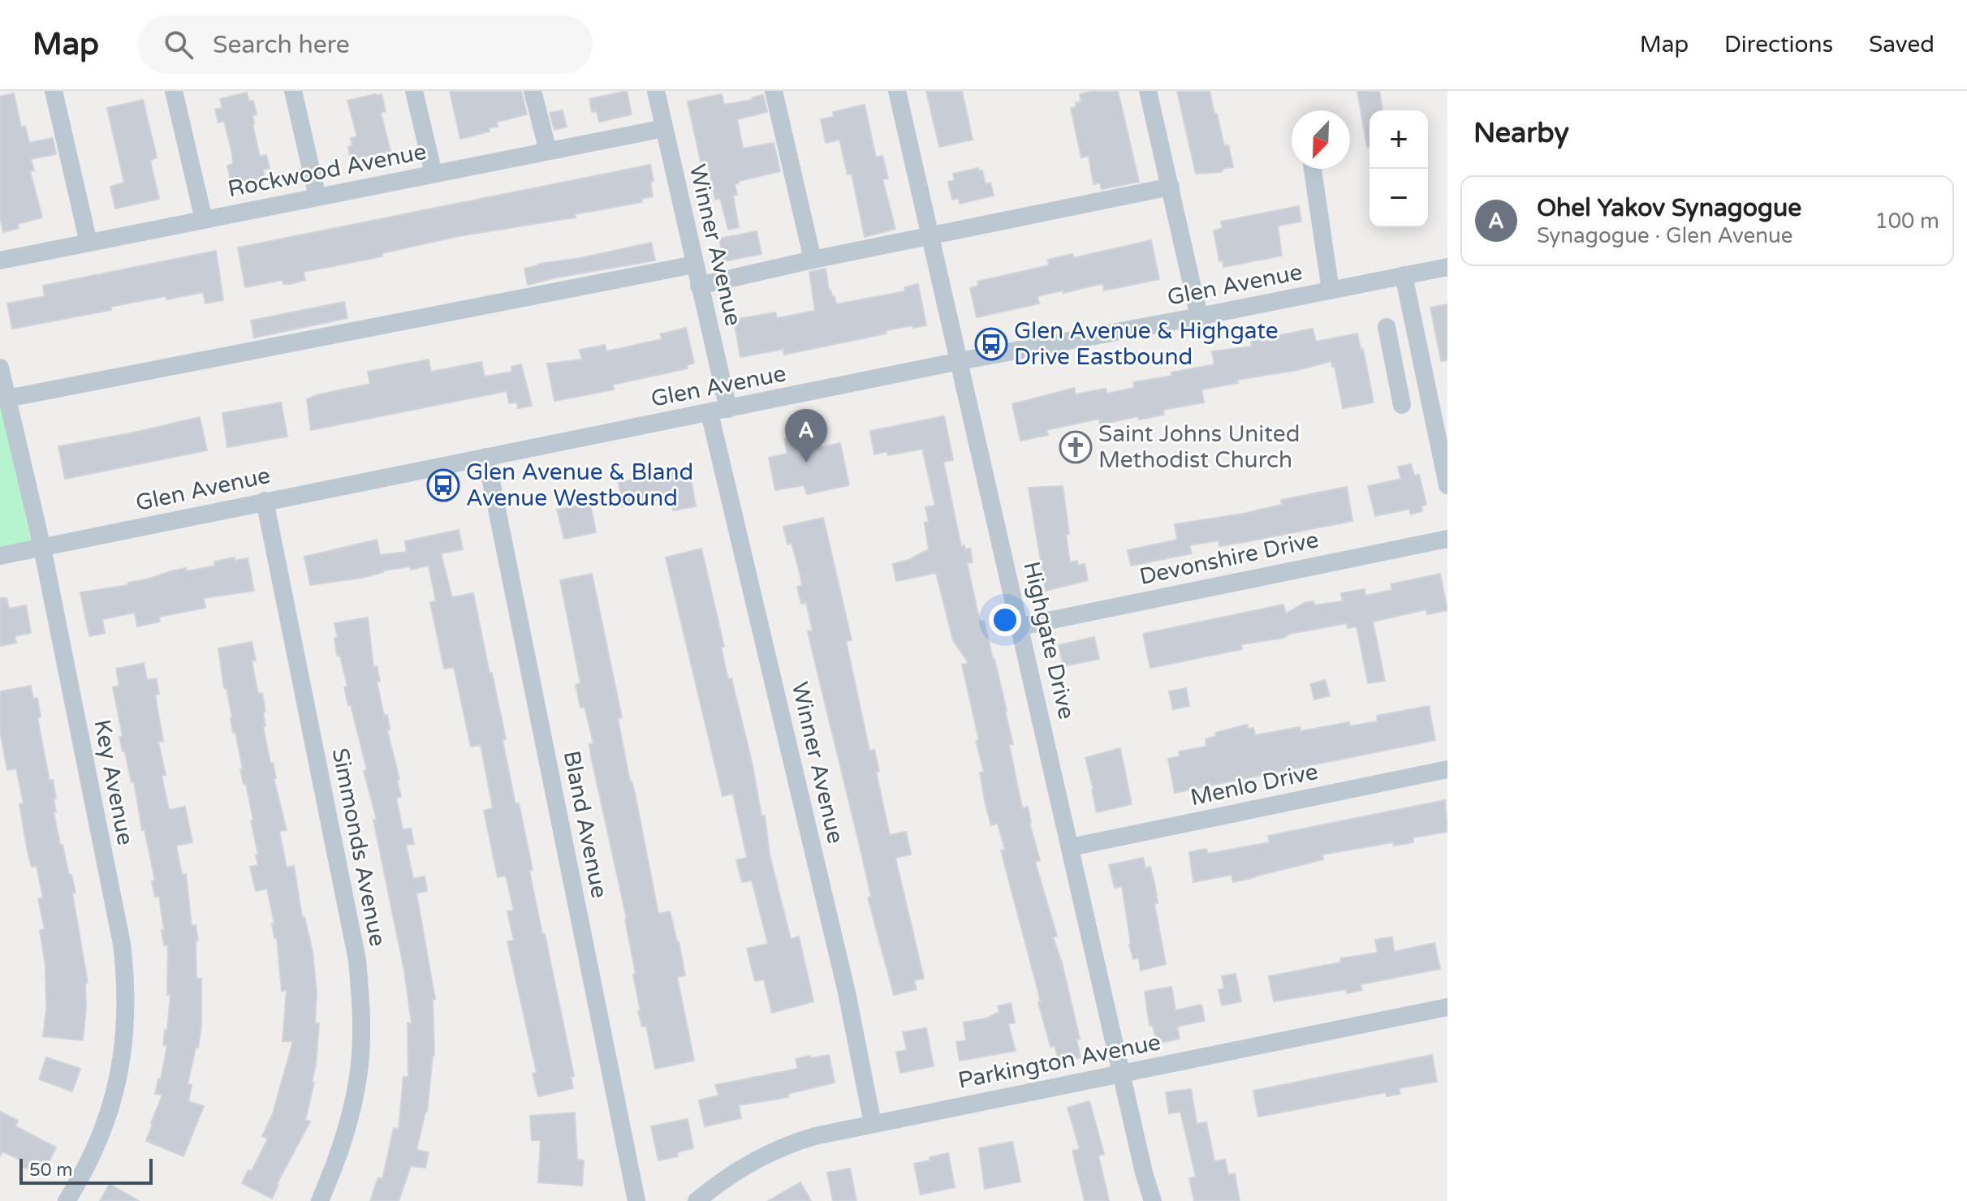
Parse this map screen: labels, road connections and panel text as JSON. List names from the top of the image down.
{
  "streets": {
    "street": [
      "Rockwood Avenue",
      "Winner Avenue",
      "Glen Avenue",
      "Devonshire Drive",
      "Highgate Drive",
      "Key Avenue",
      "Menlo Drive",
      "Bland Avenue",
      "Simmonds Avenue",
      "Parkington Avenue"
    ]
  },
  "crossings": [
    ["Rockwood Avenue", "Winner Avenue"],
    ["Winner Avenue", "Glen Avenue"],
    ["Winner Avenue", "Parkington Avenue"],
    ["Glen Avenue", "Highgate Drive"],
    ["Glen Avenue", "Key Avenue"],
    ["Glen Avenue", "Bland Avenue"],
    ["Glen Avenue", "Simmonds Avenue"],
    ["Devonshire Drive", "Highgate Drive"],
    ["Highgate Drive", "Menlo Drive"],
    ["Highgate Drive", "Parkington Avenue"]
  ],
  "places": {
    "bus stop": ["Glen Avenue & Highgate Drive Eastbound", "Glen Avenue & Bland Avenue Westbound"],
    "church": ["Saint Johns United Methodist Church"]
  },
  "scale_bar": "50 m",
  "north": "bottom left",
  "page": {
    "header": "Map",
    "search": "Search here",
    "nav": ["Map", "Directions", "Saved"],
    "heading": "Nearby",
    "map_buttons": ["+", "−"],
    "list": [
      {
        "mark": "A",
        "name": "Ohel Yakov Synagogue",
        "note": "Synagogue · Glen Avenue",
        "value": "100 m"
      }
    ],
    "pins": "A",
    "scale": "50 m"
  }
}
